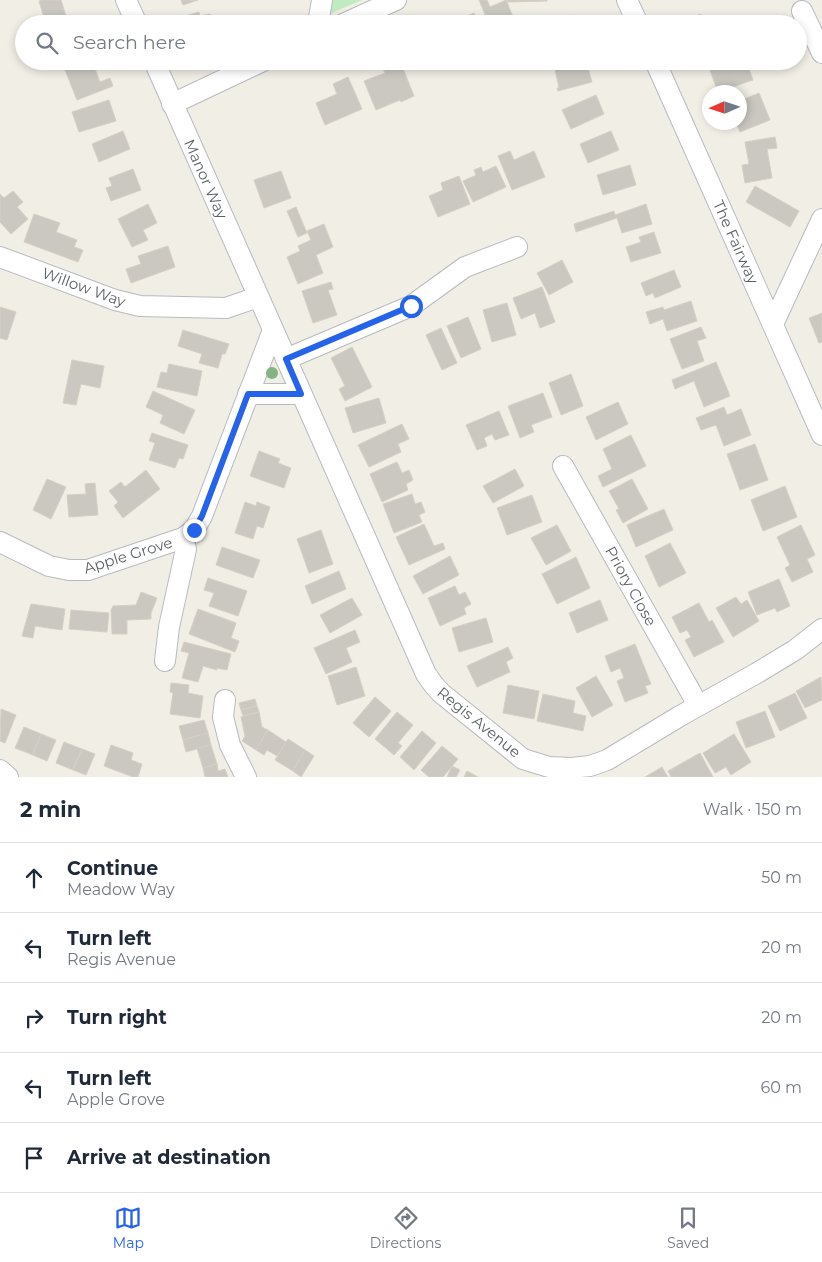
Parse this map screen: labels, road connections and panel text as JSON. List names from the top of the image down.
{
  "streets": {
    "street": [
      "Manor Way",
      "The Fairway",
      "Willow Way",
      "Apple Grove",
      "Priory Close",
      "Regis Avenue"
    ]
  },
  "crossings": [
    ["Manor Way", "Willow Way"],
    ["Manor Way", "Regis Avenue"],
    ["Willow Way", "Regis Avenue"],
    ["Apple Grove", "Regis Avenue"],
    ["Priory Close", "Regis Avenue"]
  ],
  "north": "left",
  "page": {
    "search": "Search here",
    "heading": ["2 min", "Walk · 150 m"],
    "list": [
      ["Continue", "Meadow Way", "50 m"],
      ["Turn left", "Regis Avenue", "20 m"],
      ["Turn right", "20 m"],
      ["Turn left", "Apple Grove", "60 m"],
      "Arrive at destination"
    ],
    "nav": ["Map", "Directions", "Saved"]
  }
}
